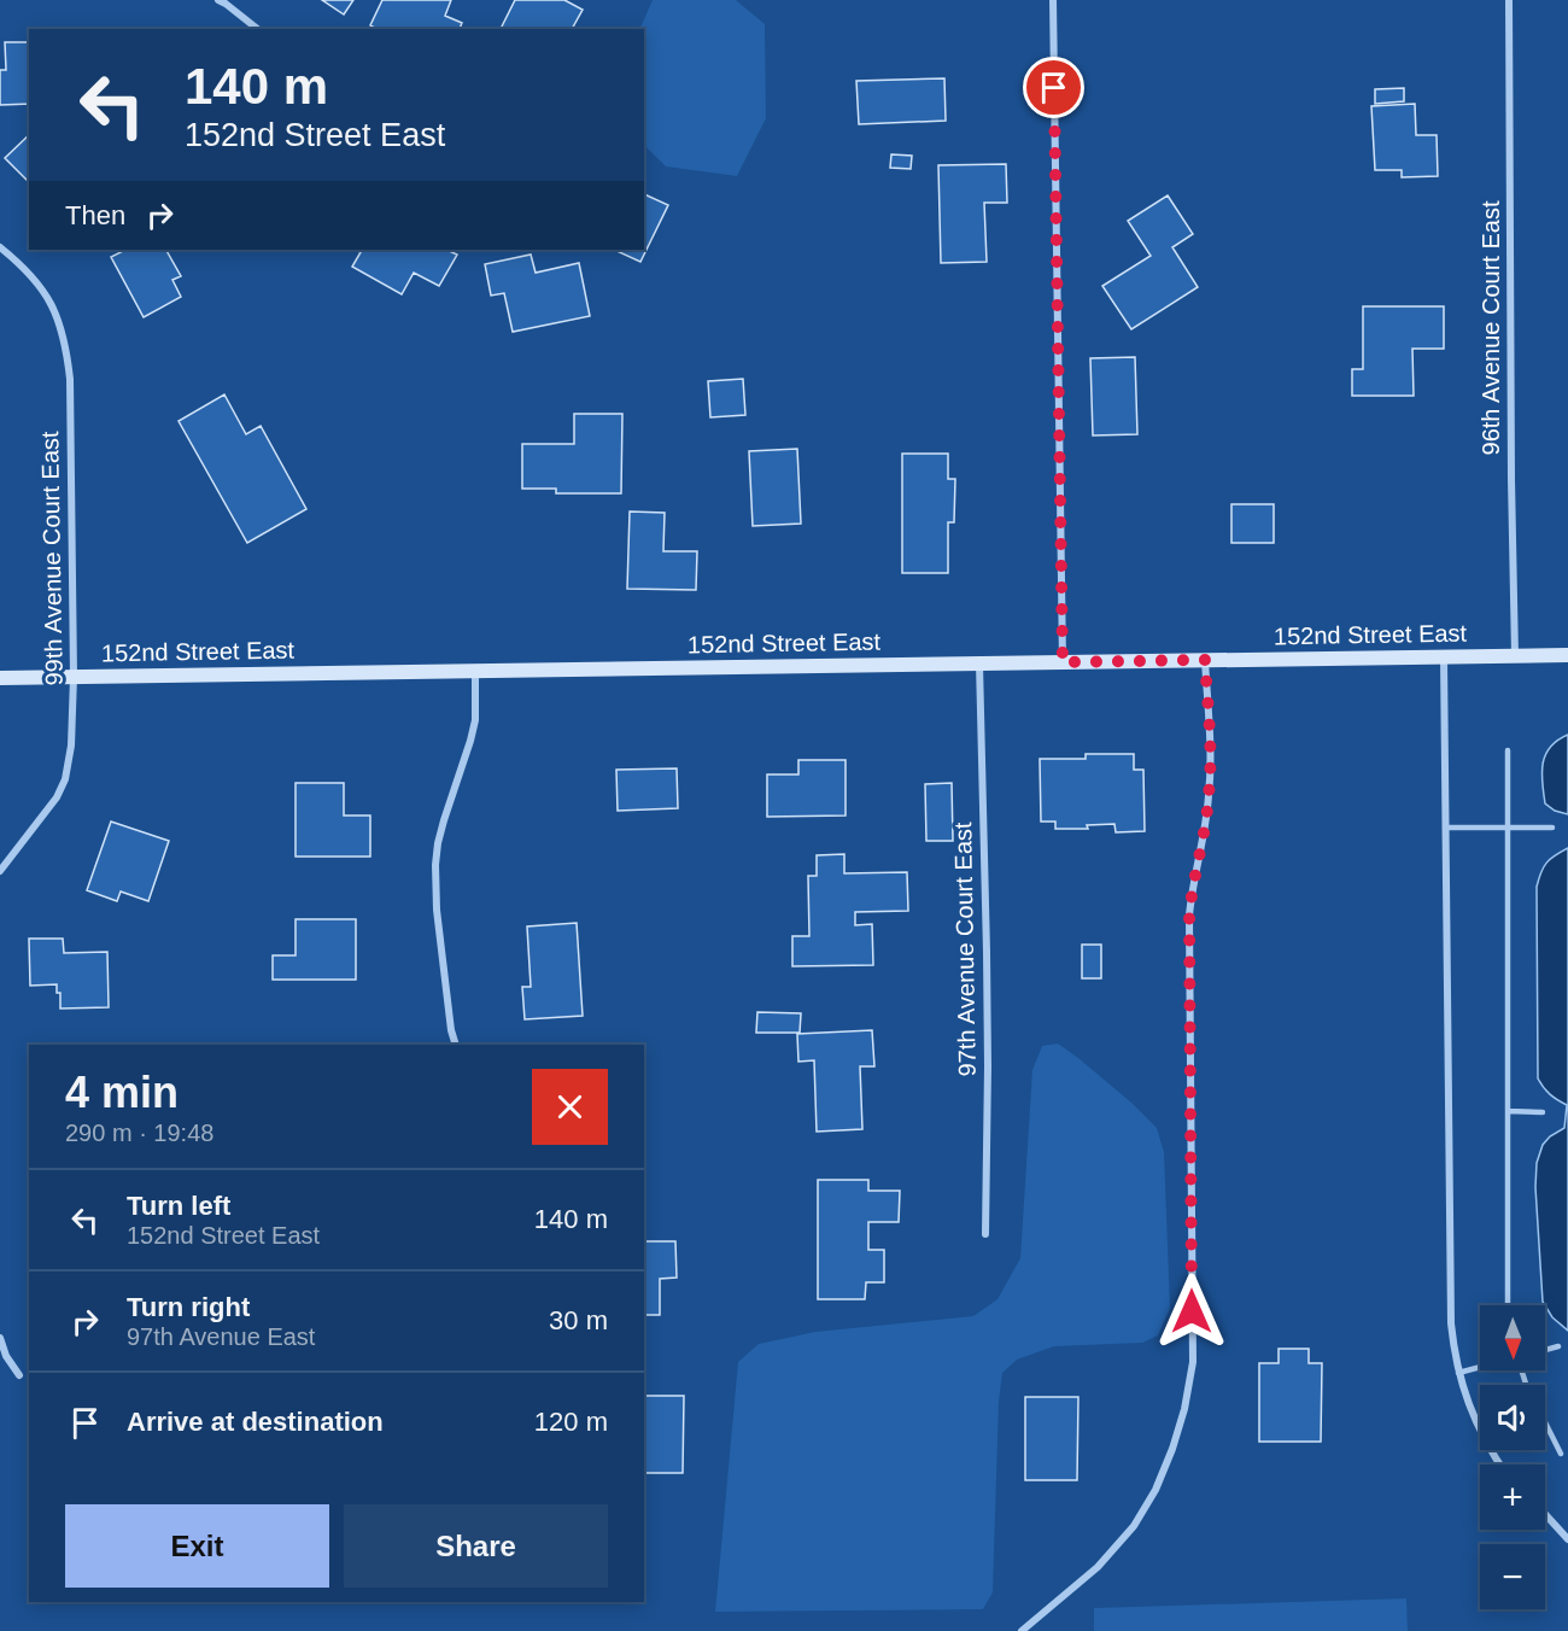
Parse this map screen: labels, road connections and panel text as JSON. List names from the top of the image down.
{
  "streets": {
    "main road": ["152nd Street East"],
    "street": ["96th Avenue Court East", "99th Avenue Court East", "97th Avenue Court East"]
  },
  "crossings": [
    ["96th Avenue Court East", "152nd Street East"],
    ["99th Avenue Court East", "152nd Street East"],
    ["152nd Street East", "97th Avenue Court East"]
  ],
  "north": "bottom",
  "page": {
    "turn": ["140 m", "152nd Street East"],
    "then": "Then",
    "heading": ["4 min", "290 m · 19:48"],
    "list": [
      {
        "name": "Turn left",
        "note": "152nd Street East",
        "value": "140 m"
      },
      {
        "name": "Turn right",
        "note": "97th Avenue East",
        "value": "30 m"
      },
      {
        "name": "Arrive at destination",
        "value": "120 m"
      }
    ],
    "map_buttons": ["+", "−"],
    "buttons": ["Exit", "Share"]
  }
}
